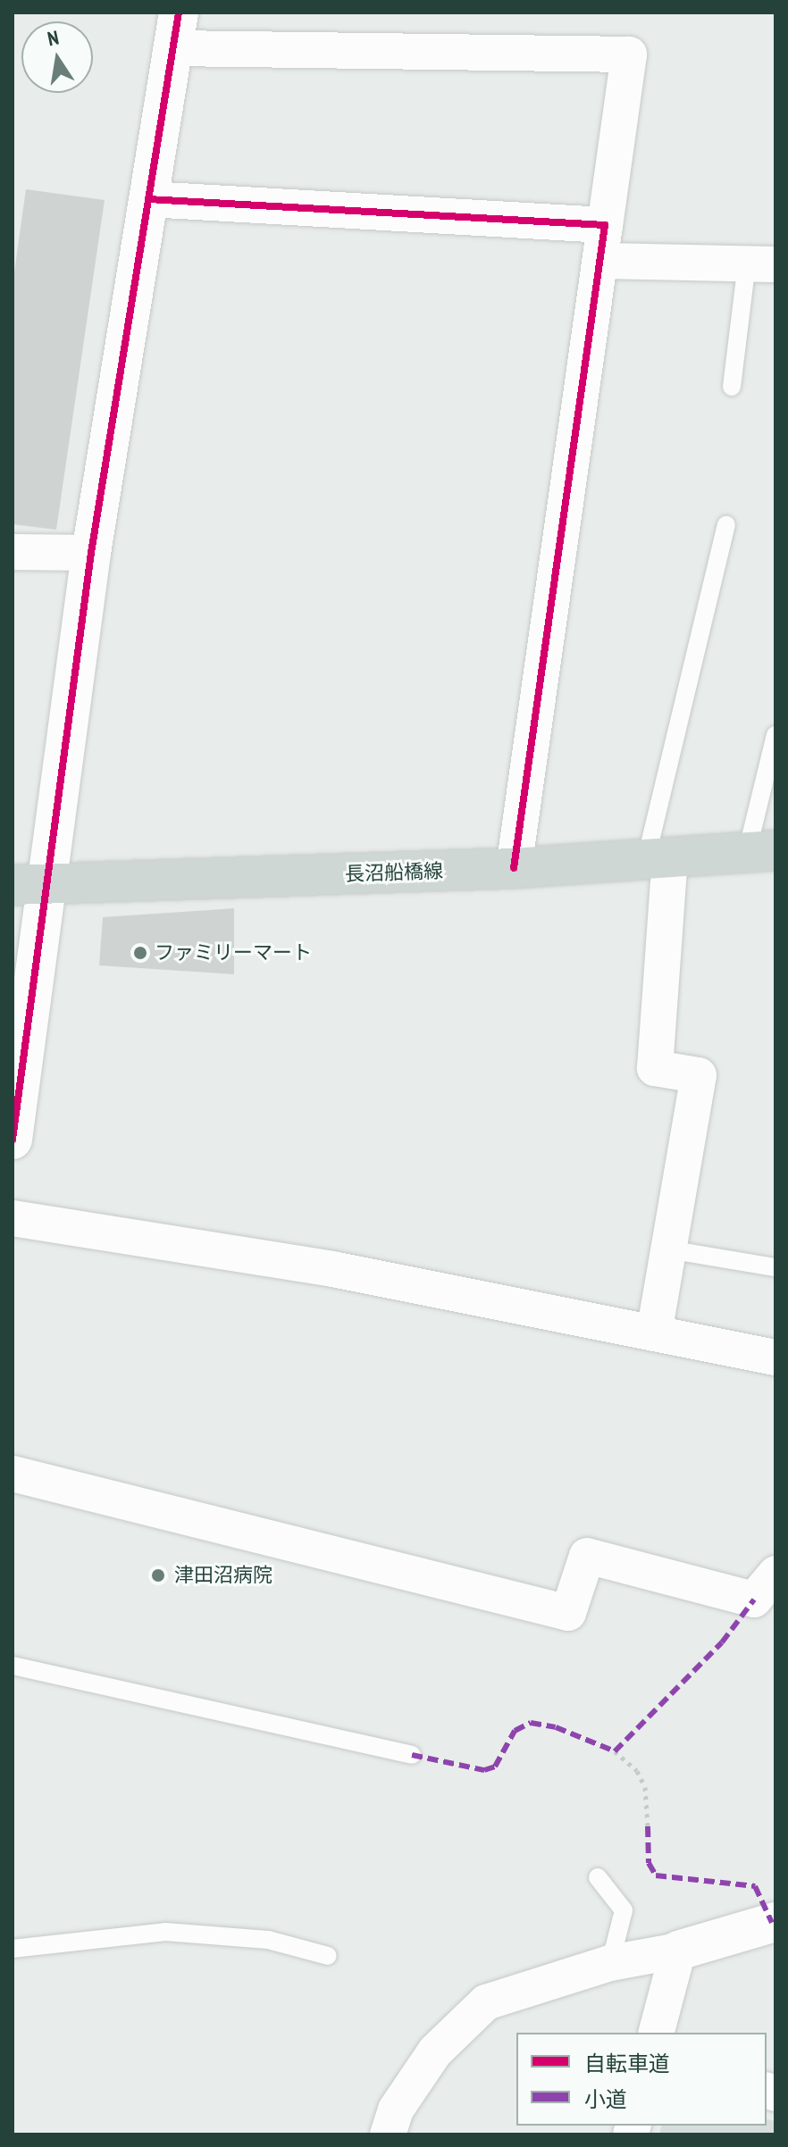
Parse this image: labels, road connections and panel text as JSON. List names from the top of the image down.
{
  "streets": {
    "main road": ["長沼船橋線"]
  },
  "places": ["ファミリーマート", "津田沼病院"],
  "legend": ["自転車道", "小道"],
  "north": "top"
}
